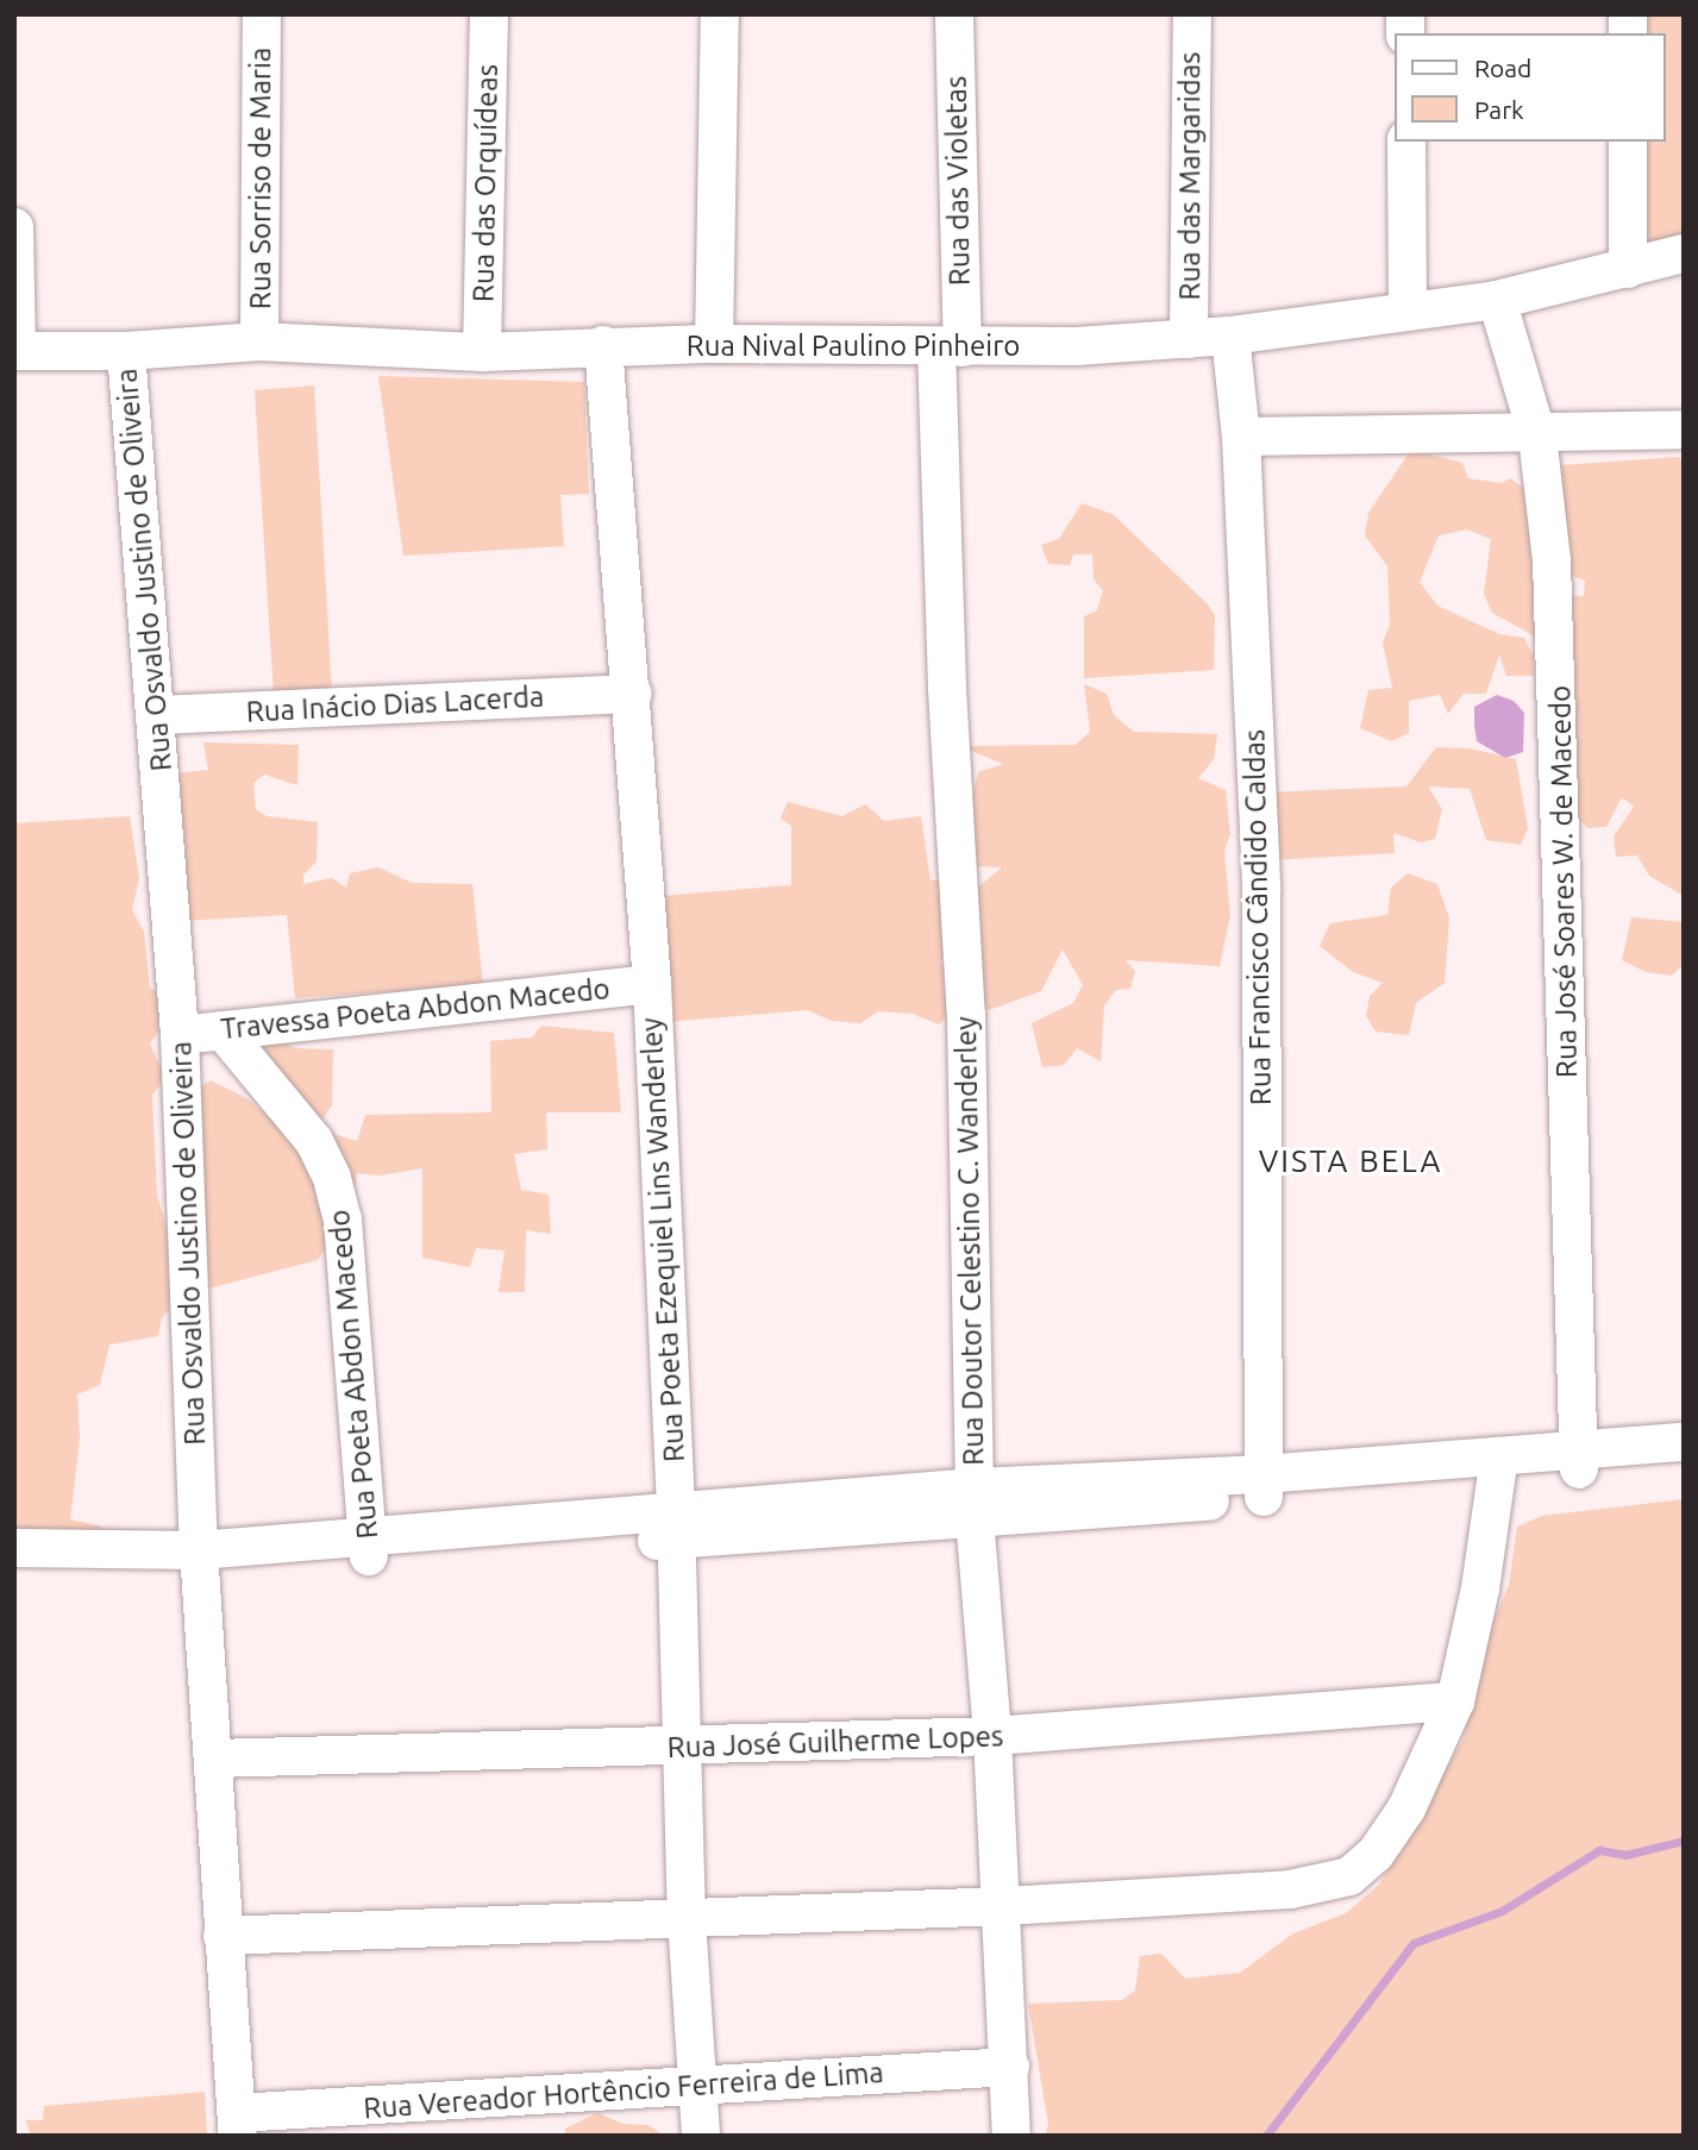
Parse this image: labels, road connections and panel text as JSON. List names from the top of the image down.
{
  "streets": {
    "street": [
      "Rua das Margaridas",
      "Rua Sorriso de Maria",
      "Rua das Violetas",
      "Rua das Orquídeas",
      "Rua Nival Paulino Pinheiro",
      "Rua Osvaldo Justino de Oliveira",
      "Rua Inácio Dias Lacerda",
      "Rua José Soares W. de Macedo",
      "Rua Francisco Cândido Caldas",
      "Travessa Poeta Abdon Macedo",
      "Rua Poeta Ezequiel Lins Wanderley",
      "Rua Doutor Celestino C. Wanderley",
      "Rua Poeta Abdon Macedo",
      "Rua José Guilherme Lopes",
      "Rua Vereador Hortêncio Ferreira de Lima"
    ]
  },
  "crossings": [
    ["Rua das Margaridas", "Rua Nival Paulino Pinheiro"],
    ["Rua Sorriso de Maria", "Rua Nival Paulino Pinheiro"],
    ["Rua das Violetas", "Rua Nival Paulino Pinheiro"],
    ["Rua das Violetas", "Rua Doutor Celestino C. Wanderley"],
    ["Rua das Orquídeas", "Rua Nival Paulino Pinheiro"],
    ["Rua Nival Paulino Pinheiro", "Rua Osvaldo Justino de Oliveira"],
    ["Rua Nival Paulino Pinheiro", "Rua José Soares W. de Macedo"],
    ["Rua Nival Paulino Pinheiro", "Rua Francisco Cândido Caldas"],
    ["Rua Nival Paulino Pinheiro", "Rua Poeta Ezequiel Lins Wanderley"],
    ["Rua Nival Paulino Pinheiro", "Rua Doutor Celestino C. Wanderley"],
    ["Rua Osvaldo Justino de Oliveira", "Rua Inácio Dias Lacerda"],
    ["Rua Osvaldo Justino de Oliveira", "Travessa Poeta Abdon Macedo"],
    ["Rua Osvaldo Justino de Oliveira", "Rua José Guilherme Lopes"],
    ["Rua Osvaldo Justino de Oliveira", "Rua Vereador Hortêncio Ferreira de Lima"],
    ["Rua Inácio Dias Lacerda", "Rua Poeta Ezequiel Lins Wanderley"],
    ["Travessa Poeta Abdon Macedo", "Rua Poeta Ezequiel Lins Wanderley"],
    ["Travessa Poeta Abdon Macedo", "Rua Poeta Abdon Macedo"],
    ["Rua Poeta Ezequiel Lins Wanderley", "Rua José Guilherme Lopes"],
    ["Rua Poeta Ezequiel Lins Wanderley", "Rua Vereador Hortêncio Ferreira de Lima"],
    ["Rua Doutor Celestino C. Wanderley", "Rua José Guilherme Lopes"],
    ["Rua Doutor Celestino C. Wanderley", "Rua Vereador Hortêncio Ferreira de Lima"]
  ],
  "districts": ["VISTA BELA"],
  "legend": ["Road", "Park"]
}
